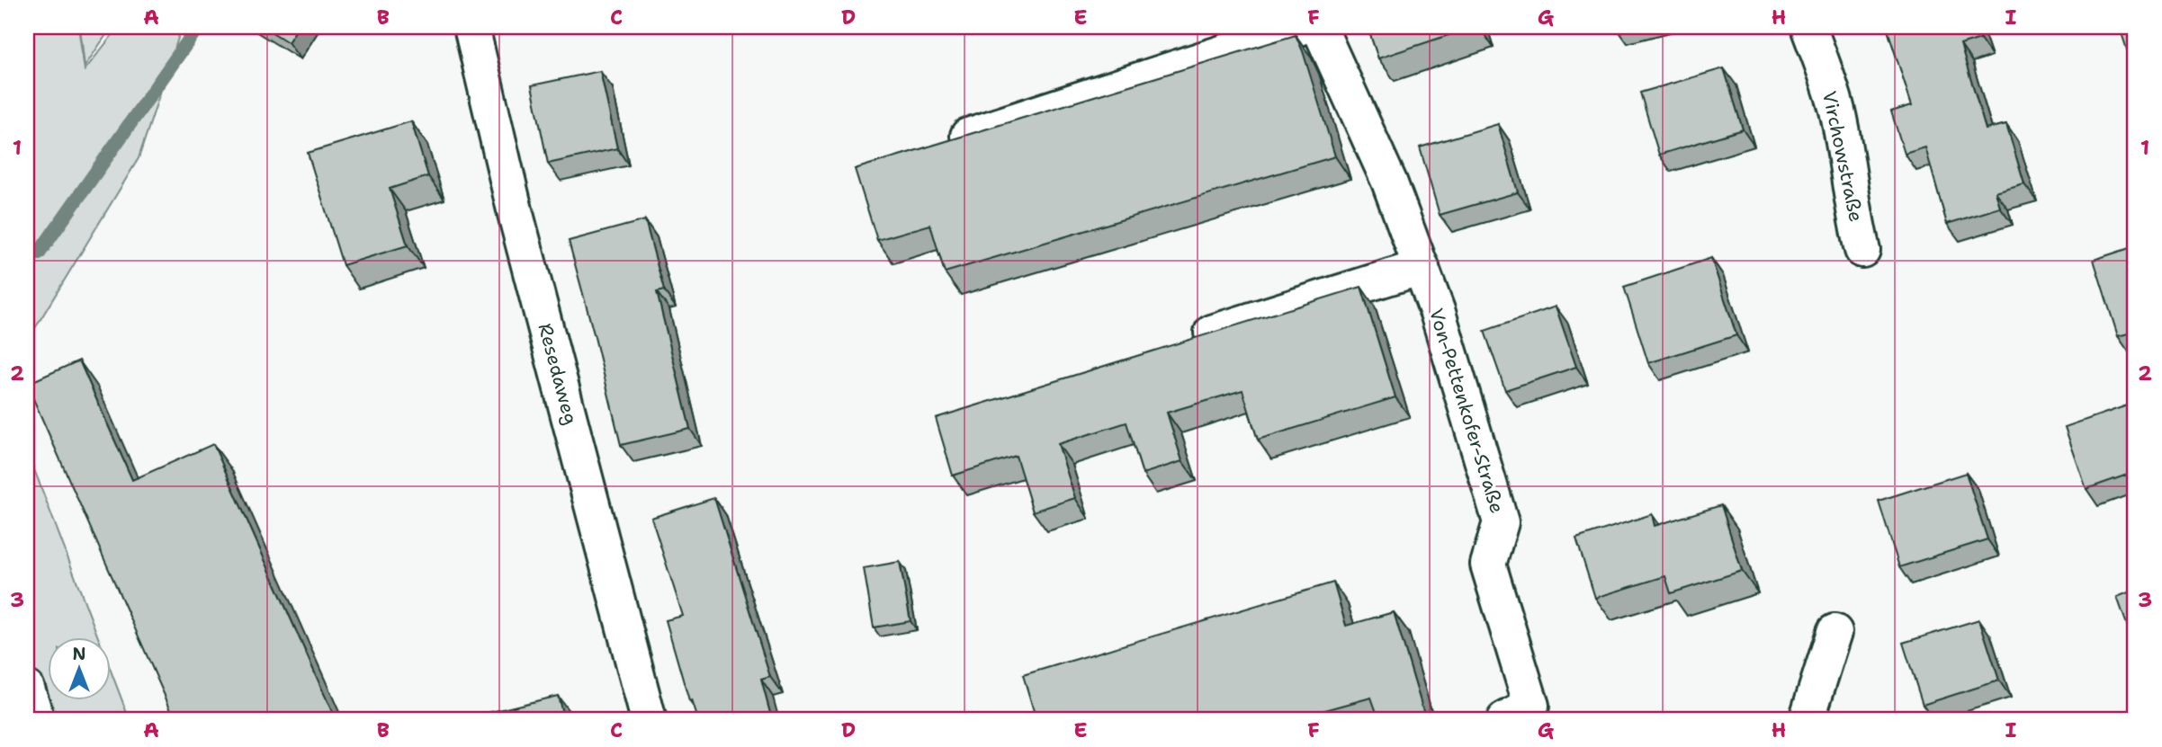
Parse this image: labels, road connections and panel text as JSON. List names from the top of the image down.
{
  "streets": {
    "street": ["Virchowstraße", "Resedaweg", "Von-Pettenkofer-Straße"]
  },
  "north": "top",
  "grid": {
    "columns": [
      "A",
      "B",
      "C",
      "D",
      "E",
      "F",
      "G",
      "H",
      "I"
    ],
    "rows": ["1", "2", "3"]
  }
}
